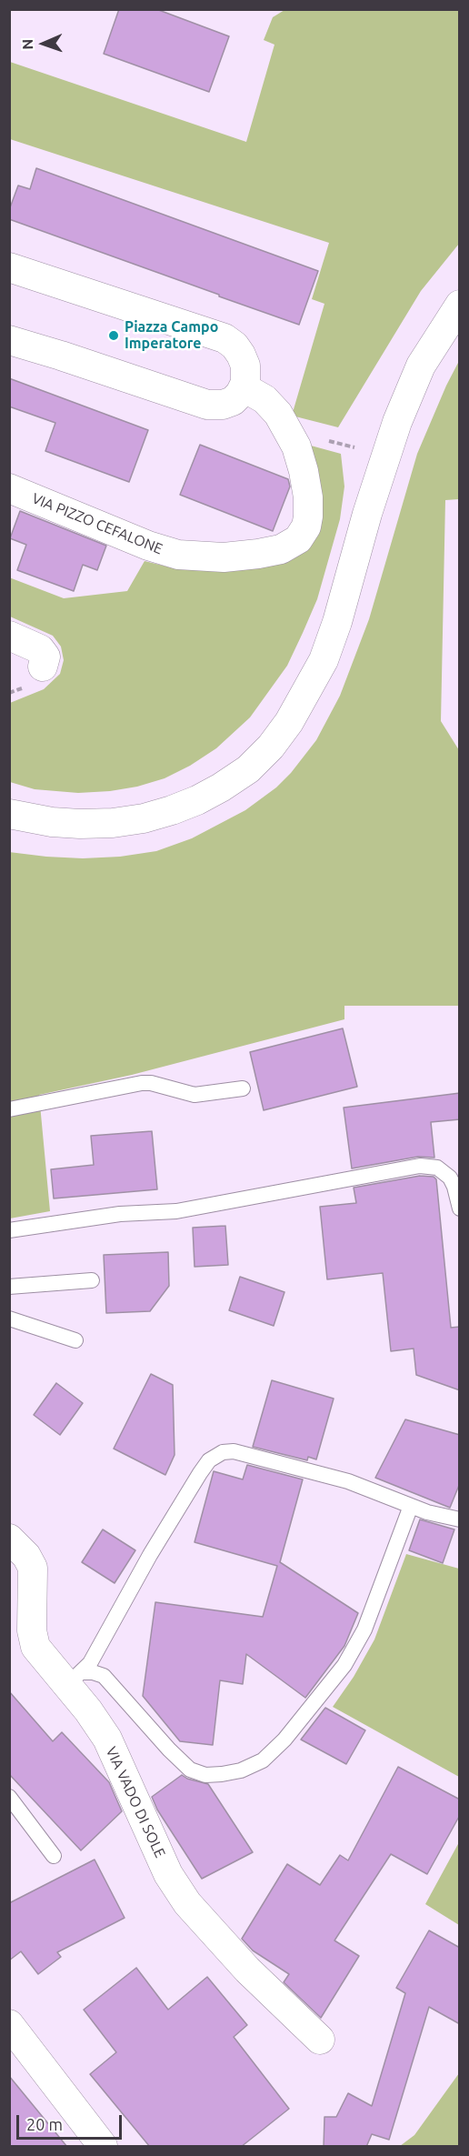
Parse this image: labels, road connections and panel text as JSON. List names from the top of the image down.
{
  "streets": {
    "street": ["VIA PIZZO CEFALONE", "VIA VADO DI SOLE"]
  },
  "places": ["Piazza Campo Imperatore"],
  "scale_bar": "20 m",
  "north": "left"
}
